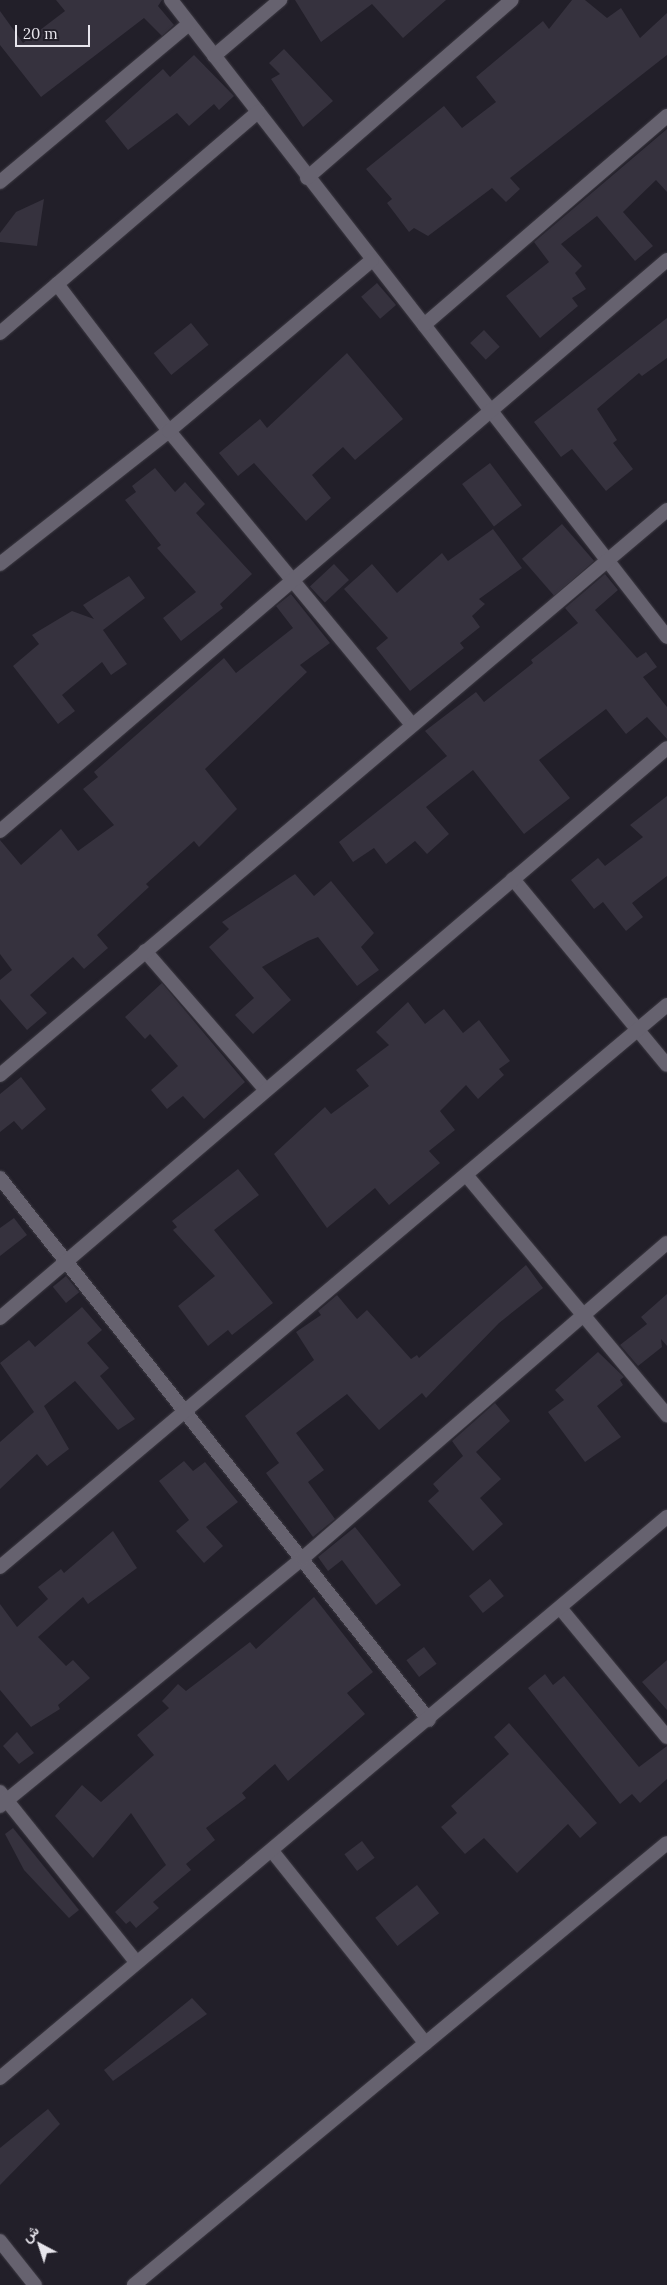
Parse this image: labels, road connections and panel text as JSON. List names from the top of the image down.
{
  "scale_bar": "20 m",
  "north": "top left"
}
